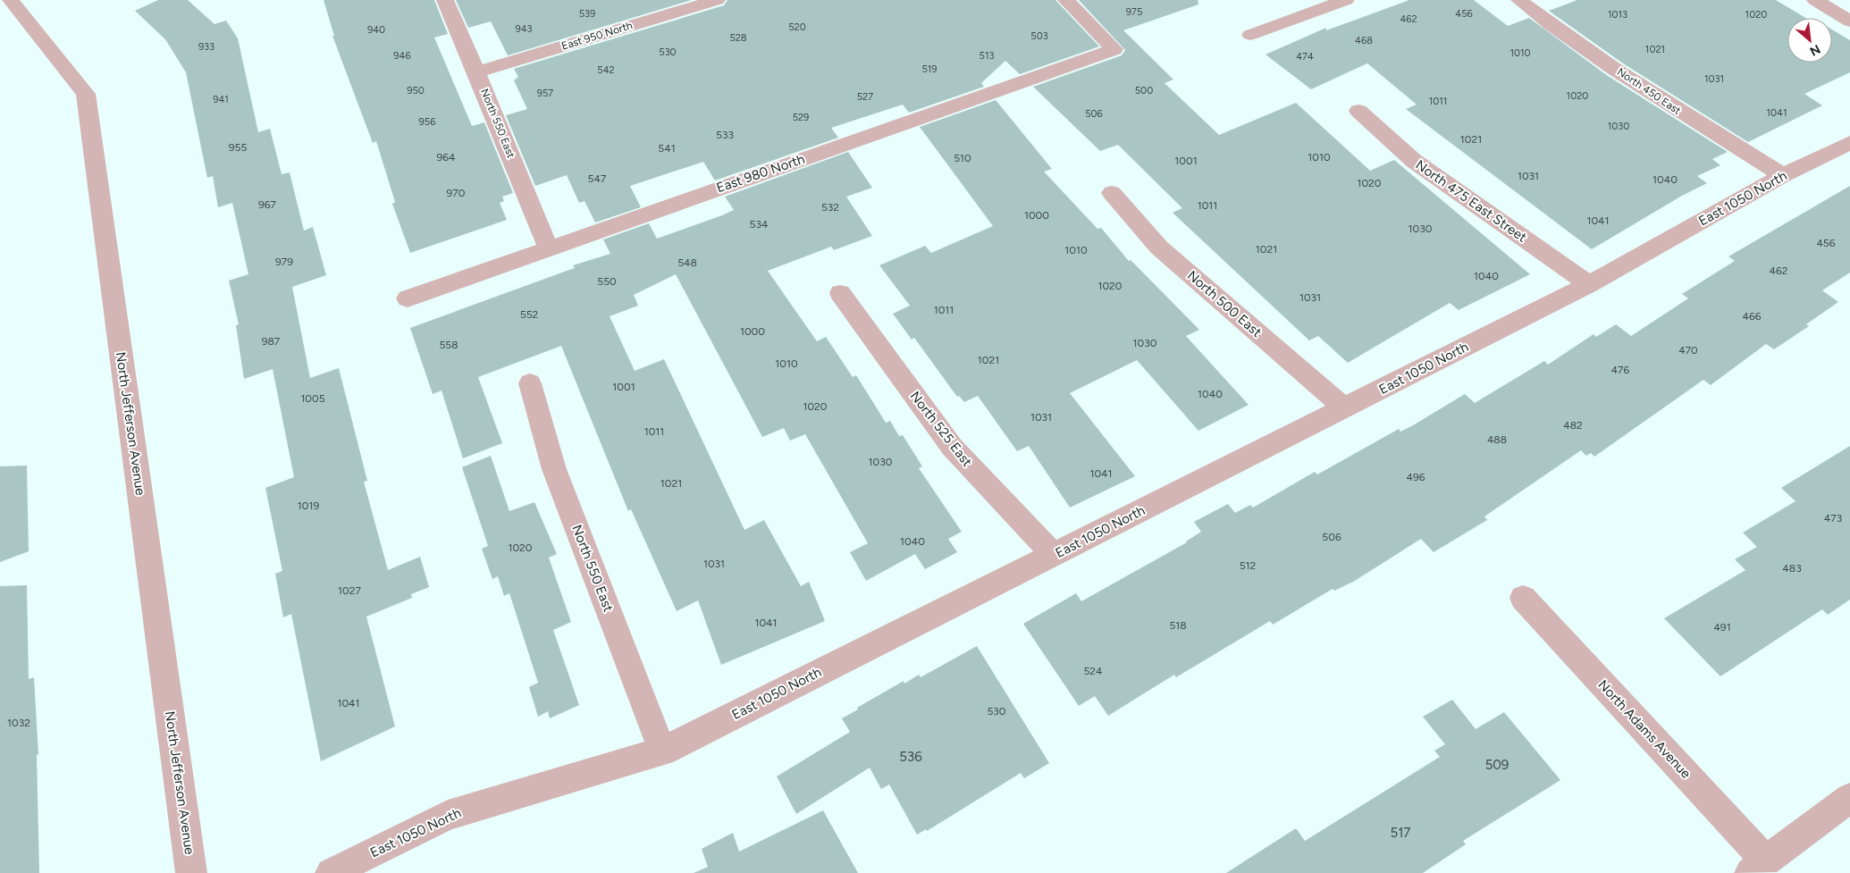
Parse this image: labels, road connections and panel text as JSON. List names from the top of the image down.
{
  "streets": {
    "street": [
      "East 950 North",
      "North 450 East",
      "North 550 East",
      "East 980 North",
      "East 1050 North",
      "North 475 East Street",
      "North 500 East",
      "North Jefferson Avenue",
      "North 525 East",
      "North Adams Avenue"
    ]
  },
  "crossings": [
    ["East 950 North", "North 550 East"],
    ["North 450 East", "East 1050 North"],
    ["North 550 East", "East 980 North"],
    ["North 550 East", "East 1050 North"],
    ["East 1050 North", "North 475 East Street"],
    ["East 1050 North", "North 500 East"],
    ["East 1050 North", "North 525 East"]
  ],
  "house_numbers": [
    "975",
    "539",
    "456",
    "1013",
    "1020",
    "462",
    "520",
    "943",
    "940",
    "503",
    "528",
    "468",
    "933",
    "1021",
    "530",
    "1010",
    "946",
    "513",
    "474",
    "519",
    "542",
    "1031",
    "950",
    "500",
    "957",
    "1020",
    "527",
    "941",
    "1011",
    "1041",
    "506",
    "529",
    "956",
    "1030",
    "533",
    "1021",
    "955",
    "541",
    "964",
    "1010",
    "510",
    "1001",
    "1031",
    "547",
    "1040",
    "1020",
    "970",
    "967",
    "1011",
    "532",
    "1000",
    "1041",
    "534",
    "1030",
    "456",
    "1021",
    "1010",
    "979",
    "548",
    "462",
    "1040",
    "550",
    "1020",
    "1031",
    "1011",
    "552",
    "466",
    "1000",
    "987",
    "1030",
    "558",
    "470",
    "1021",
    "1010",
    "476",
    "1001",
    "1040",
    "1005",
    "1020",
    "1031",
    "482",
    "1011",
    "488",
    "1030",
    "1041",
    "496",
    "1021",
    "1019",
    "473",
    "506",
    "1040",
    "1020",
    "1031",
    "512",
    "483",
    "1027",
    "1041",
    "518",
    "491",
    "524",
    "1041",
    "530",
    "1032",
    "536",
    "509",
    "517"
  ],
  "north": "bottom right"
}
